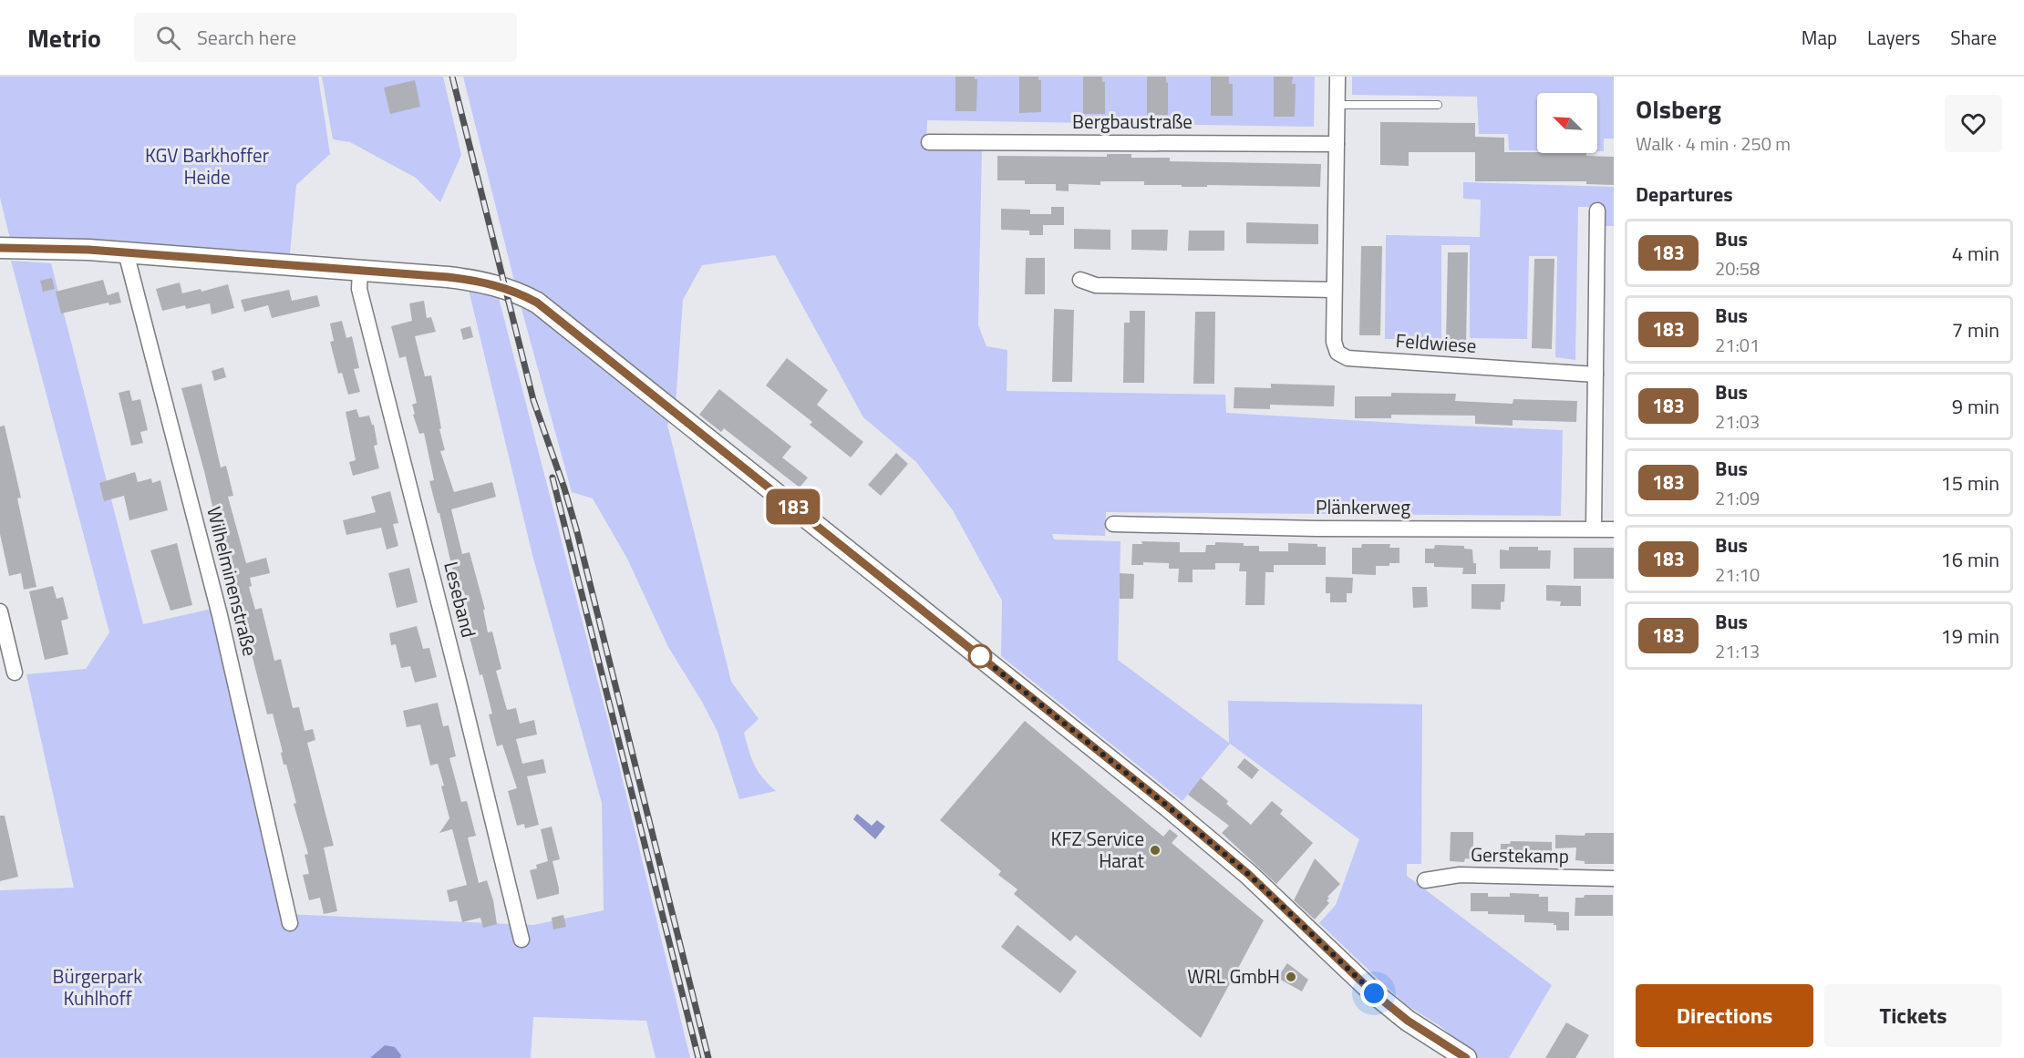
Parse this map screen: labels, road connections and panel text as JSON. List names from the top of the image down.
{
  "streets": {
    "street": [
      "Bergbaustraße",
      "Feldwiese",
      "Plänkerweg",
      "Wilhelminenstraße",
      "Leseband",
      "Gerstekamp"
    ]
  },
  "crossings": [
    ["Bergbaustraße", "Feldwiese"]
  ],
  "parks": ["KGV Barkhoffer Heide", "Bürgerpark Kuhlhoff"],
  "places": ["KFZ Service Harat", "WRL GmbH"],
  "lines": ["bus line 183"],
  "north": "top left",
  "page": {
    "header": "Metrio",
    "search": "Search here",
    "nav": ["Map", "Layers", "Share"],
    "on_map": "183",
    "heading": [
      ["Olsberg", "Walk · 4 min · 250 m"],
      "Departures"
    ],
    "list": [
      {
        "mark": "183",
        "name": "Bus",
        "note": "20:58",
        "value": "4 min"
      },
      {
        "mark": "183",
        "name": "Bus",
        "note": "21:01",
        "value": "7 min"
      },
      {
        "mark": "183",
        "name": "Bus",
        "note": "21:03",
        "value": "9 min"
      },
      {
        "mark": "183",
        "name": "Bus",
        "note": "21:09",
        "value": "15 min"
      },
      {
        "mark": "183",
        "name": "Bus",
        "note": "21:10",
        "value": "16 min"
      },
      {
        "mark": "183",
        "name": "Bus",
        "note": "21:13",
        "value": "19 min"
      }
    ],
    "buttons": ["Directions", "Tickets"]
  }
}
